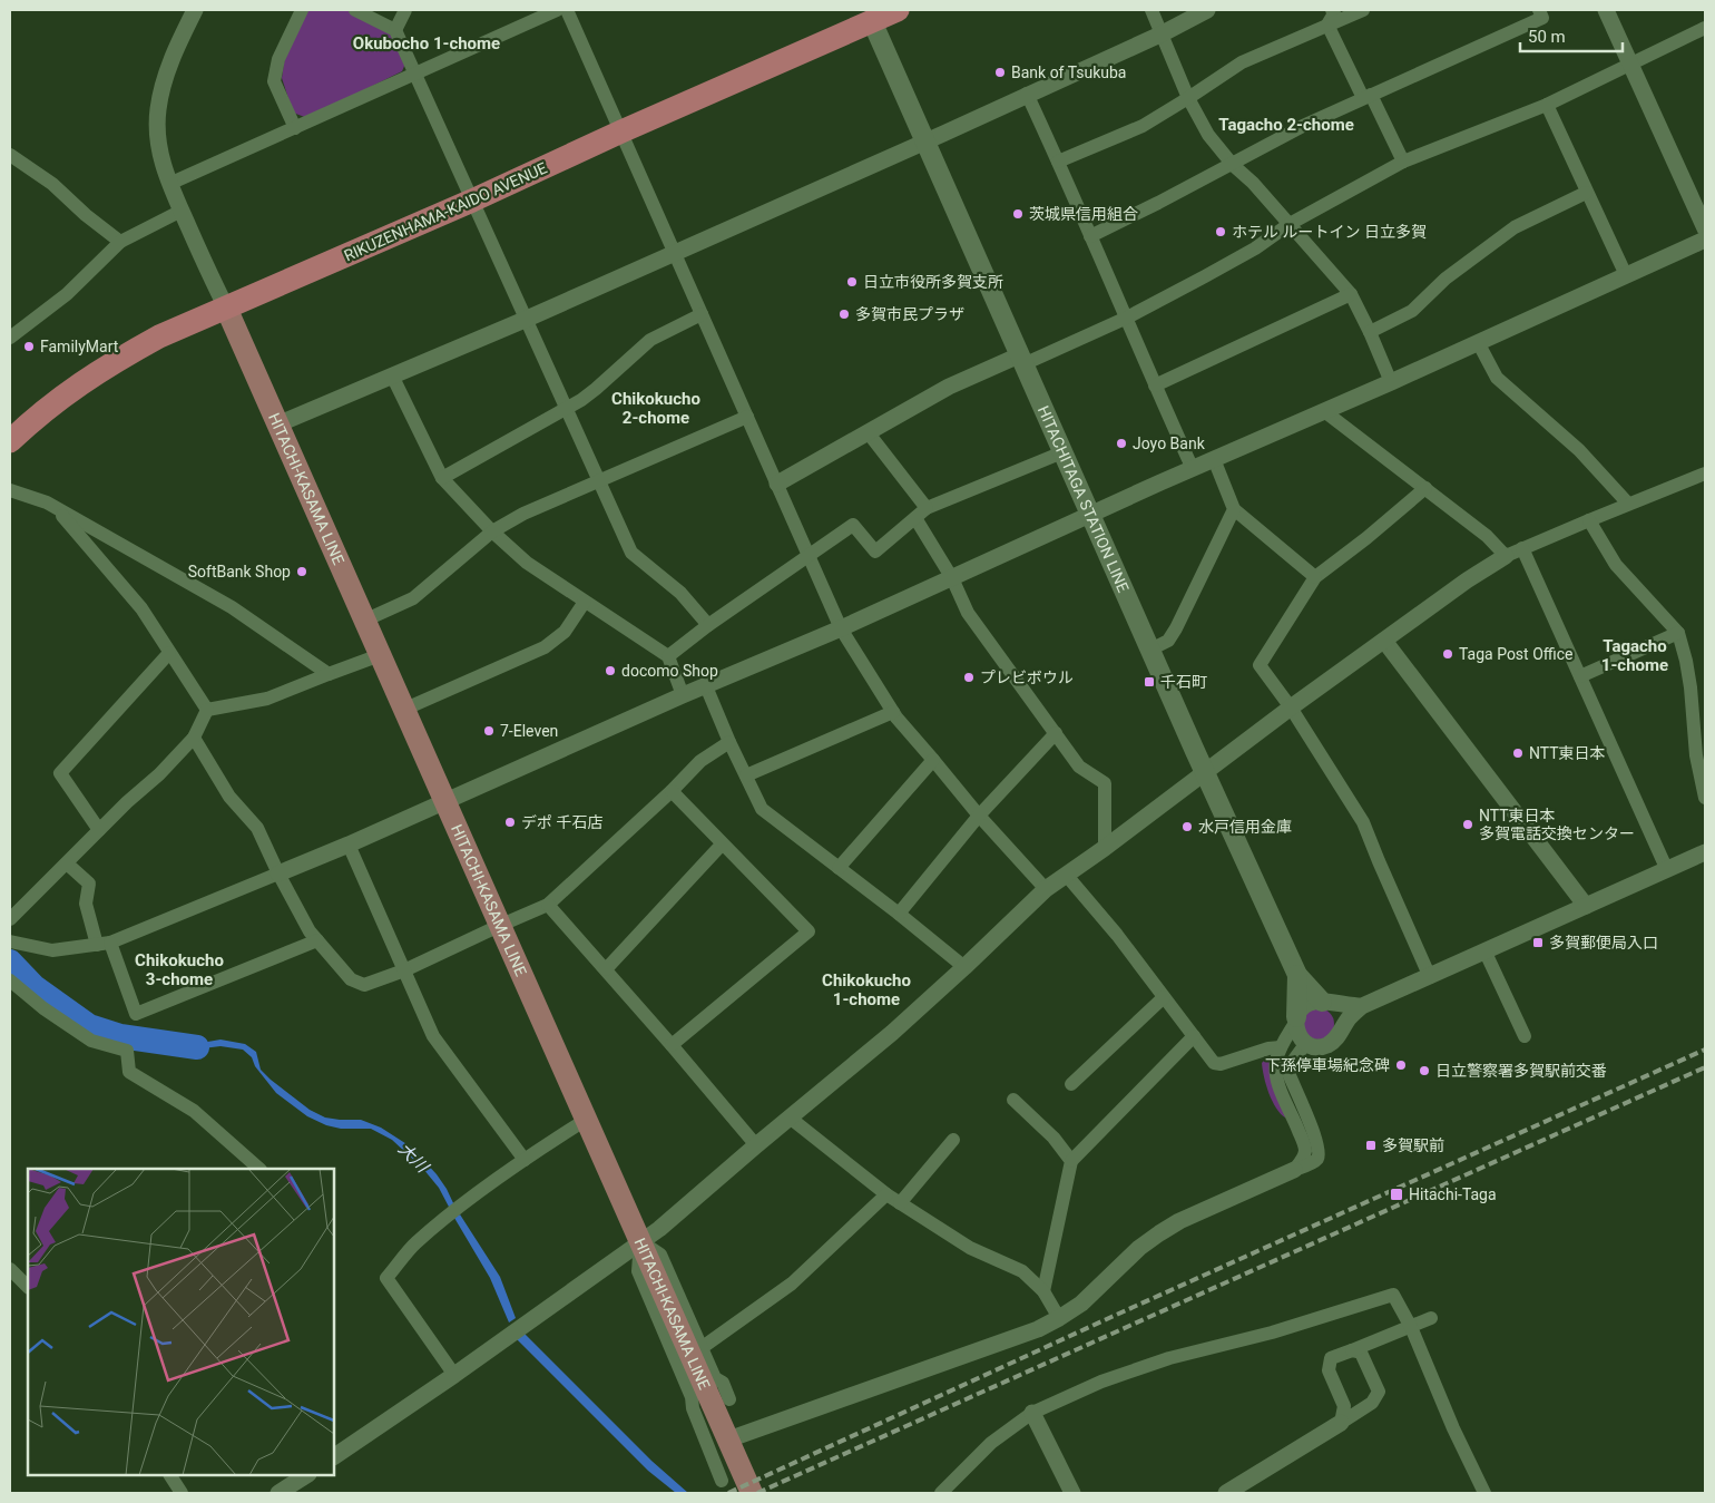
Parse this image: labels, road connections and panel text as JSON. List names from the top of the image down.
{
  "streets": {
    "highway": ["RIKUZENHAMA-KAIDO AVENUE"],
    "main road": ["HITACHI-KASAMA LINE", "HITACHITAGA STATION LINE"]
  },
  "crossings": [
    ["RIKUZENHAMA-KAIDO AVENUE", "HITACHI-KASAMA LINE"],
    ["RIKUZENHAMA-KAIDO AVENUE", "HITACHITAGA STATION LINE"]
  ],
  "districts": [
    "Okubocho 1-chome",
    "Tagacho 2-chome",
    "Chikokucho 2-chome",
    "Tagacho 1-chome",
    "Chikokucho 3-chome",
    "Chikokucho 1-chome"
  ],
  "water": ["大川"],
  "places": {
    "other": [
      "Bank of Tsukuba",
      "茨城県信用組合",
      "ホテル ルートイン 日立多賀",
      "日立市役所多賀支所",
      "多賀市民プラザ",
      "FamilyMart",
      "Joyo Bank",
      "SoftBank Shop",
      "Taga Post Office",
      "docomo Shop",
      "プレビボウル",
      "7-Eleven",
      "NTT東日本",
      "デポ 千石店",
      "NTT東日本 多賀電話交換センター",
      "水戸信用金庫",
      "下孫停車場紀念碑",
      "日立警察署多賀駅前交番"
    ],
    "transit": [
      "千石町",
      "多賀郵便局入口",
      "多賀駅前",
      "Hitachi-Taga"
    ]
  },
  "scale_bar": "50 m"
}
